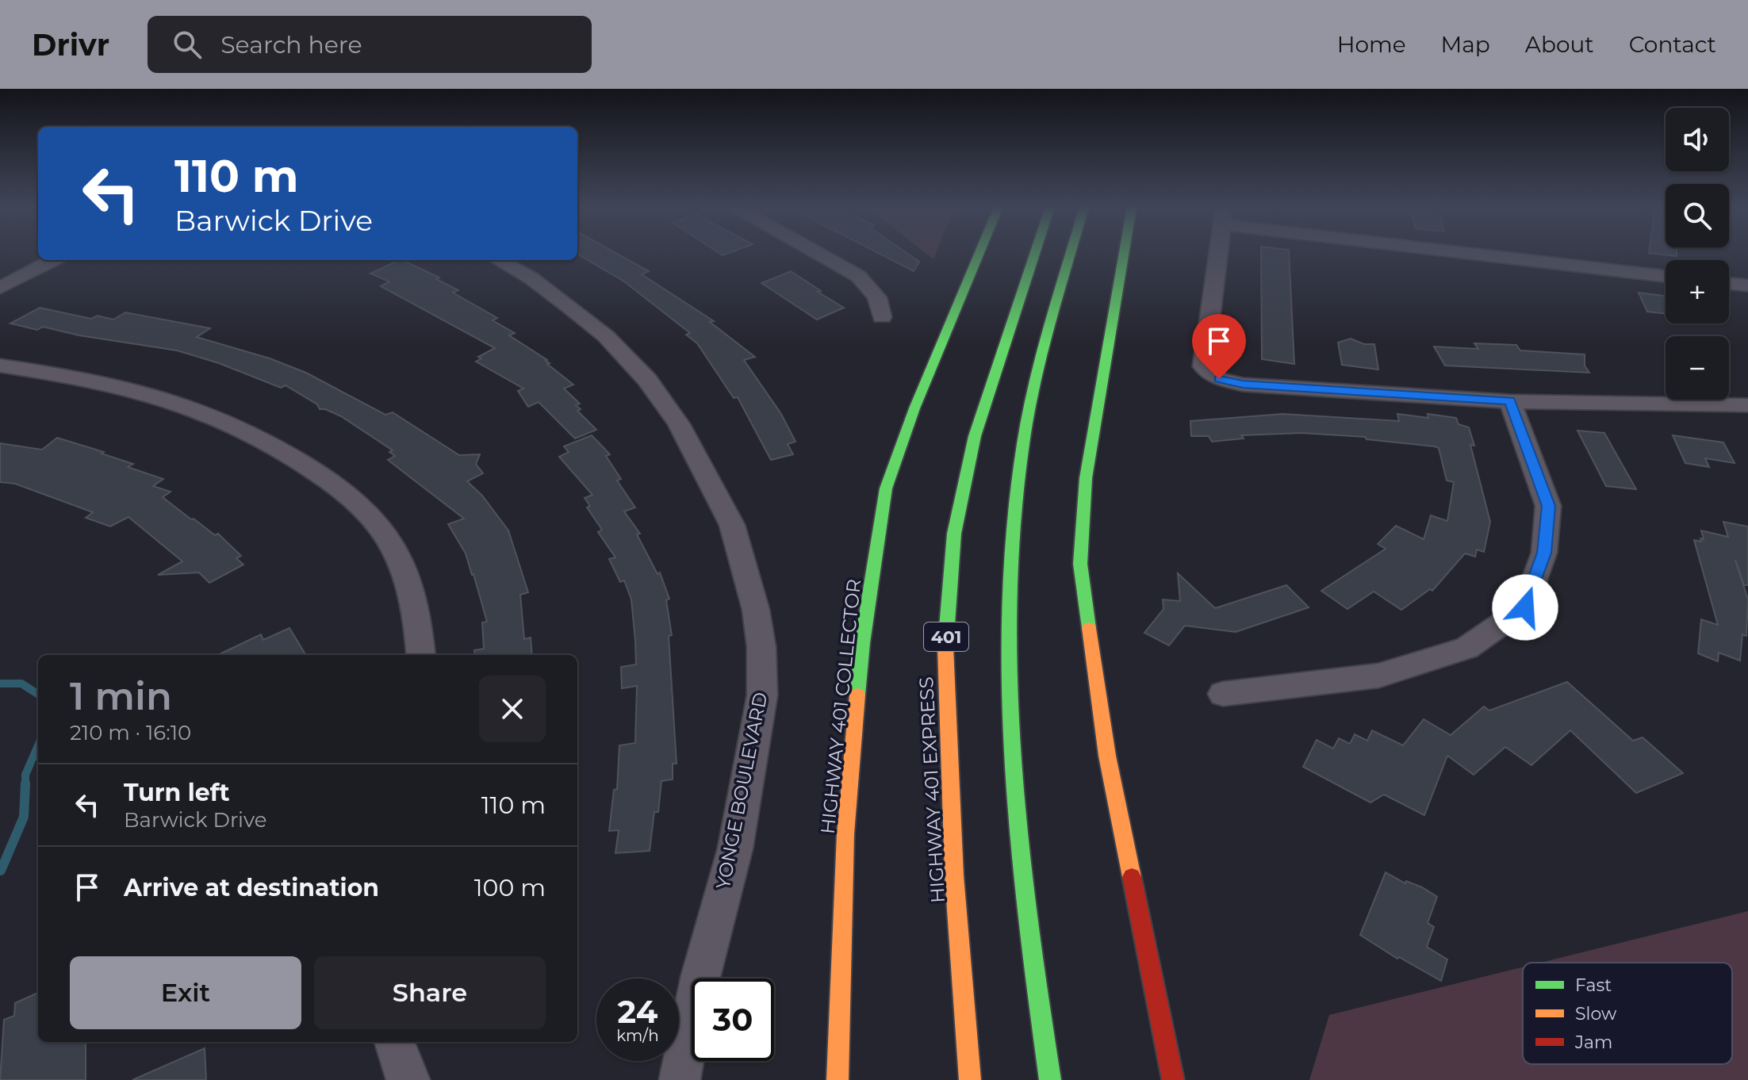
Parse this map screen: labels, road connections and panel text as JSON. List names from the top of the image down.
{
  "streets": {
    "highway": ["401", "HIGHWAY 401 COLLECTOR", "HIGHWAY 401 EXPRESS"],
    "street": ["YONGE BOULEVARD"]
  },
  "legend": ["Fast", "Slow", "Jam"],
  "page": {
    "header": "Drivr",
    "search": "Search here",
    "nav": [
      "Home",
      "Map",
      "About",
      "Contact"
    ],
    "map_buttons": ["+", "−"],
    "turn": ["110 m", "Barwick Drive"],
    "heading": ["1 min", "210 m · 16:10"],
    "list": [
      {
        "name": "Turn left",
        "note": "Barwick Drive",
        "value": "110 m"
      },
      {
        "name": "Arrive at destination",
        "value": "100 m"
      }
    ],
    "buttons": ["Exit", "Share"],
    "speed": "24 km/h",
    "limit": "30"
  }
}
